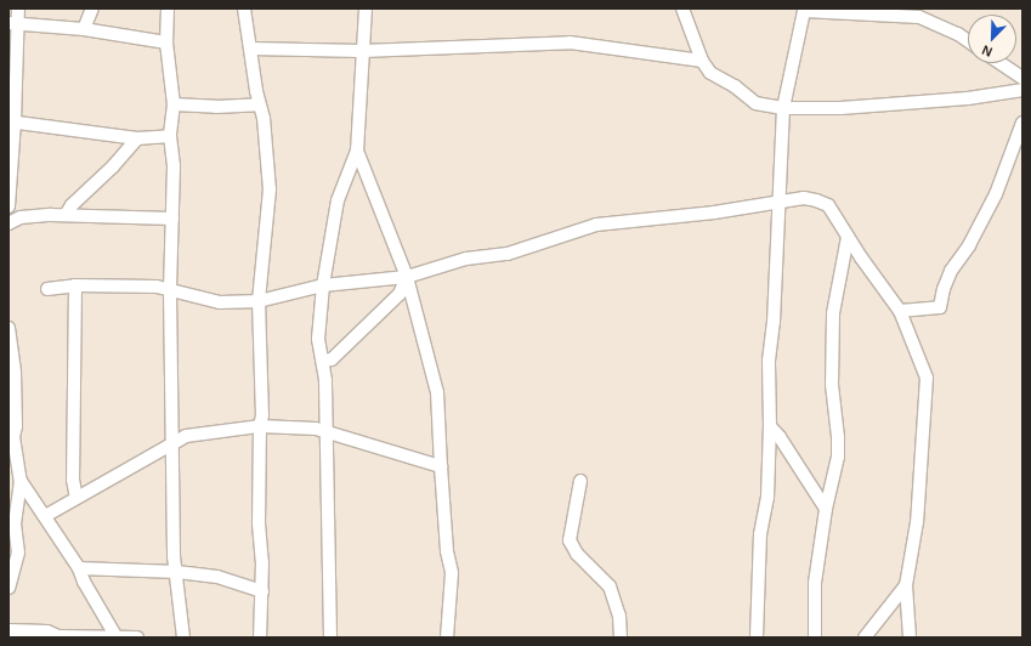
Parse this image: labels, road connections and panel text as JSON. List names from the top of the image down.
{
  "north": "bottom left"
}
